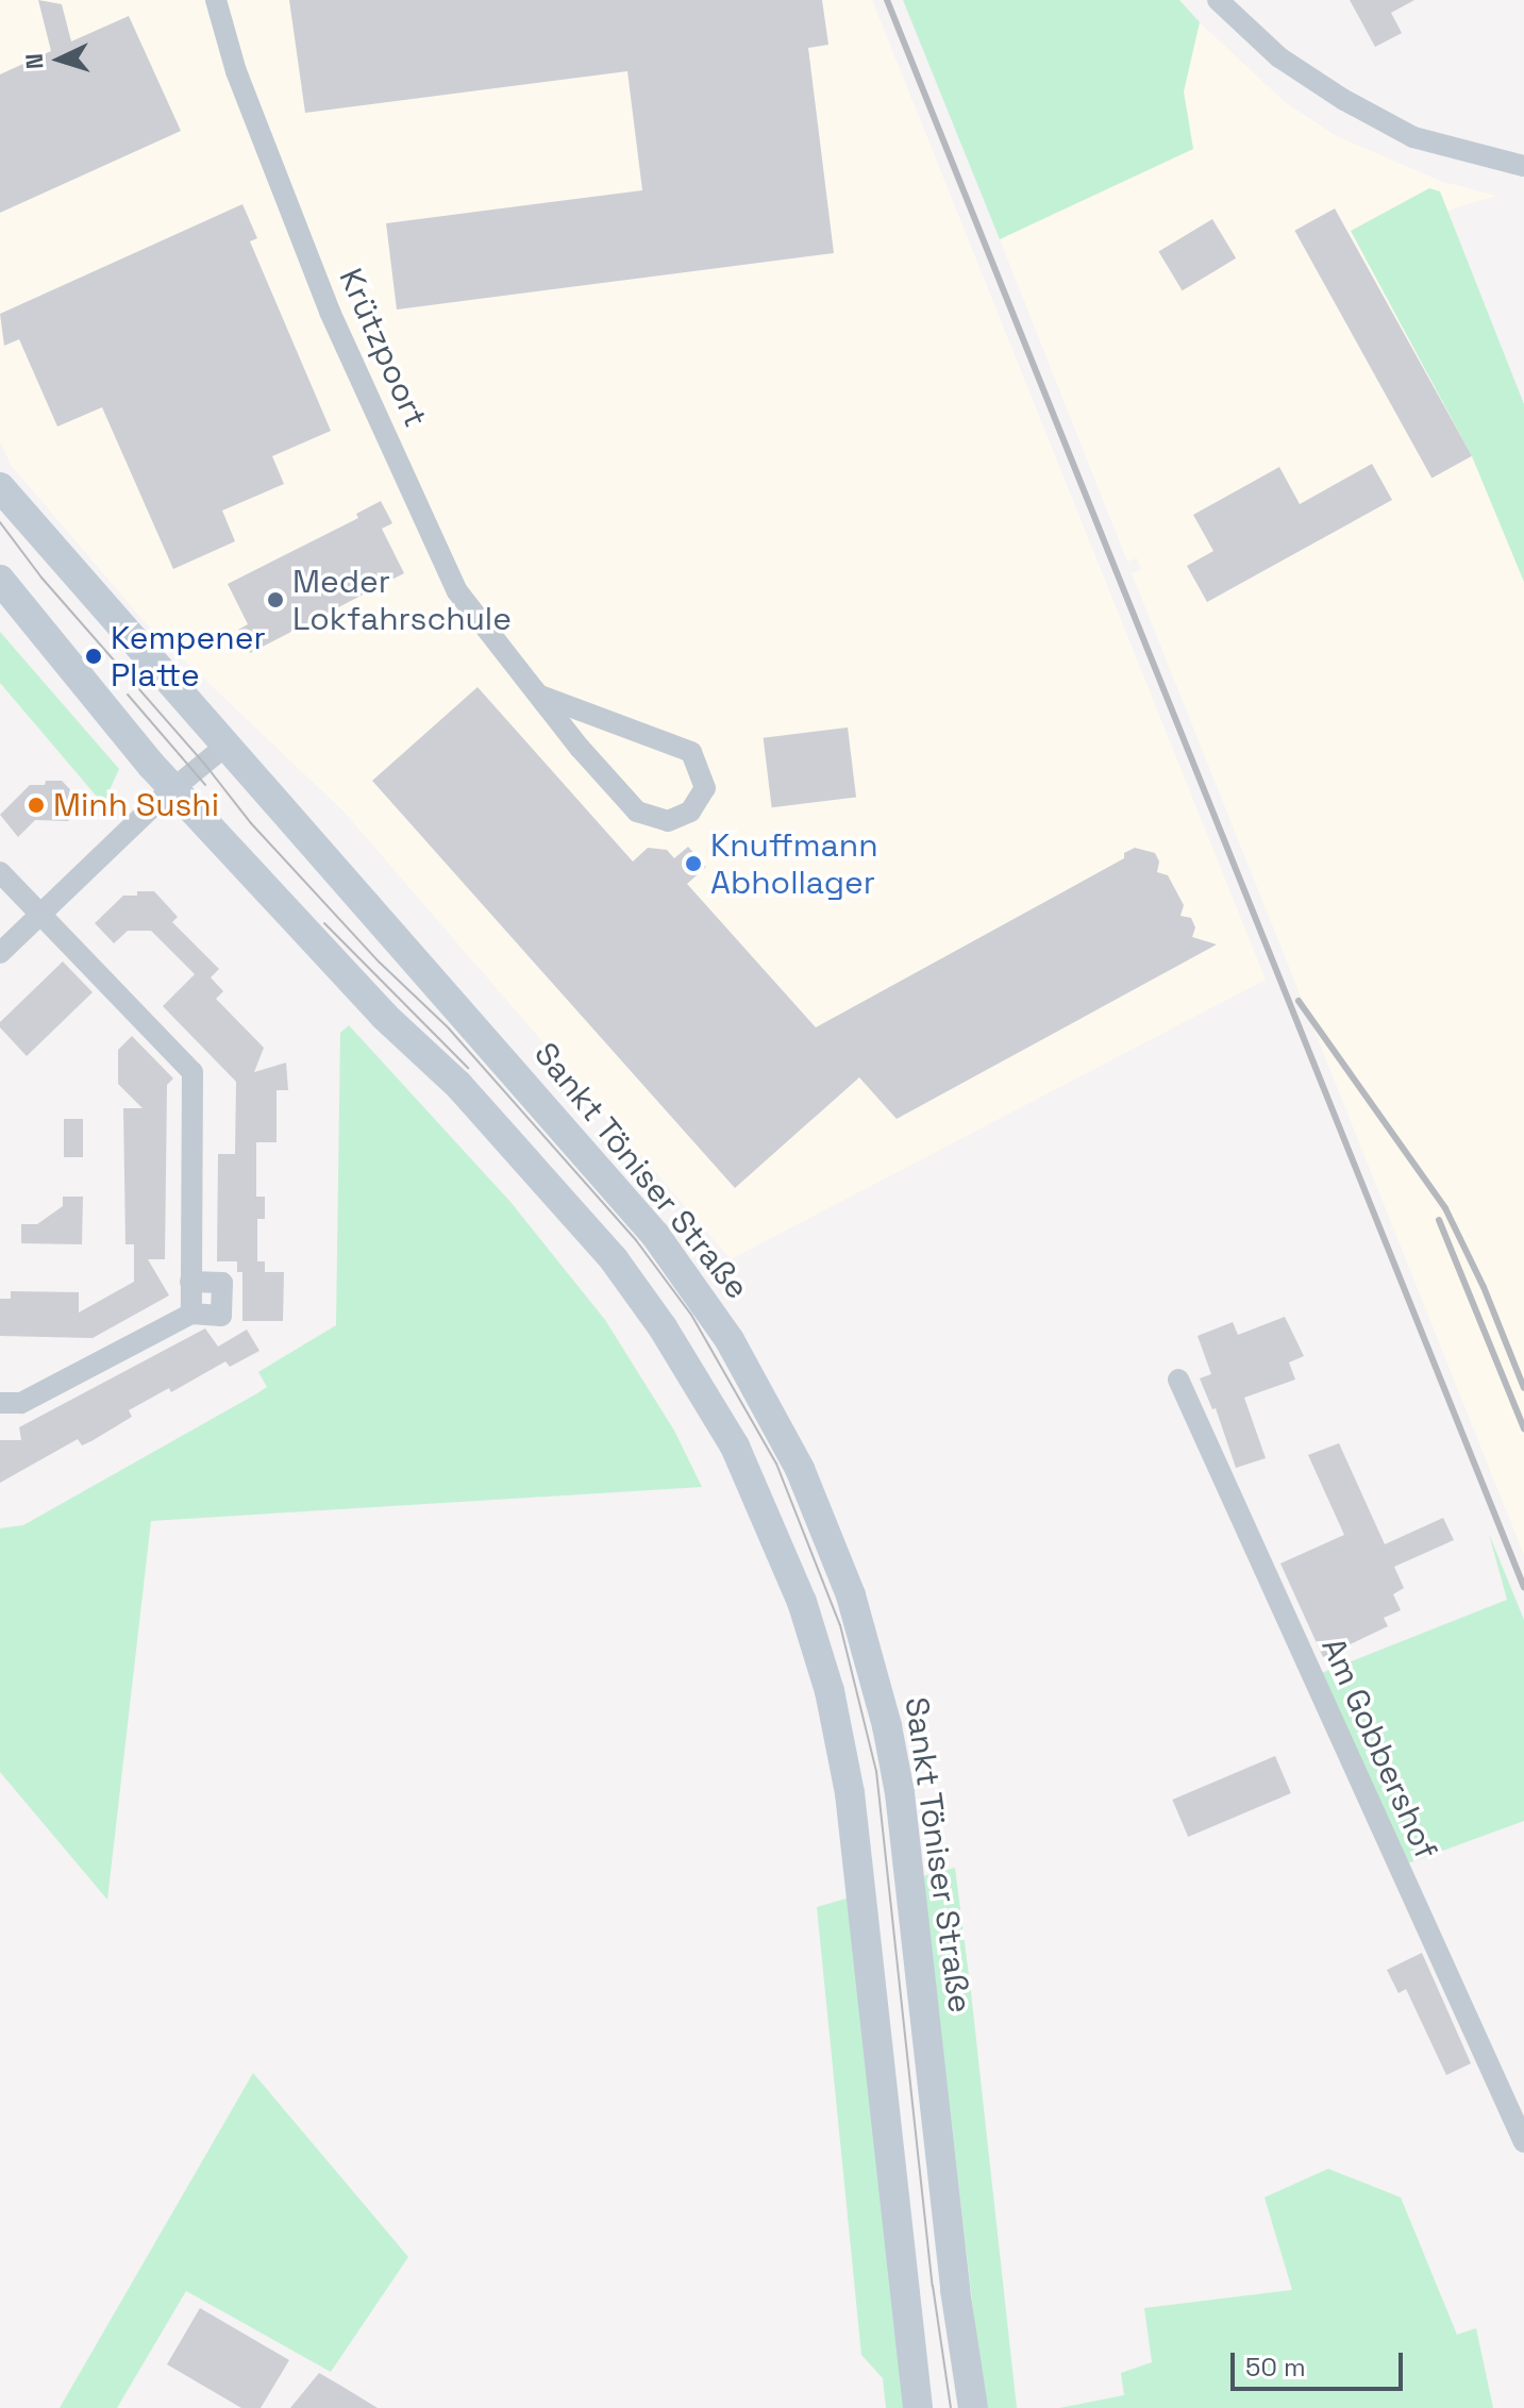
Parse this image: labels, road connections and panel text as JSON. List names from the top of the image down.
{
  "streets": {
    "main road": ["Sankt Töniser Straße"],
    "street": ["Krützpoort", "Am Gobbershof"]
  },
  "places": [
    "Meder Lokfahrschule",
    "Kempener Platte",
    "Minh Sushi",
    "Knuffmann Abhollager"
  ],
  "scale_bar": "50 m",
  "north": "left"
}
